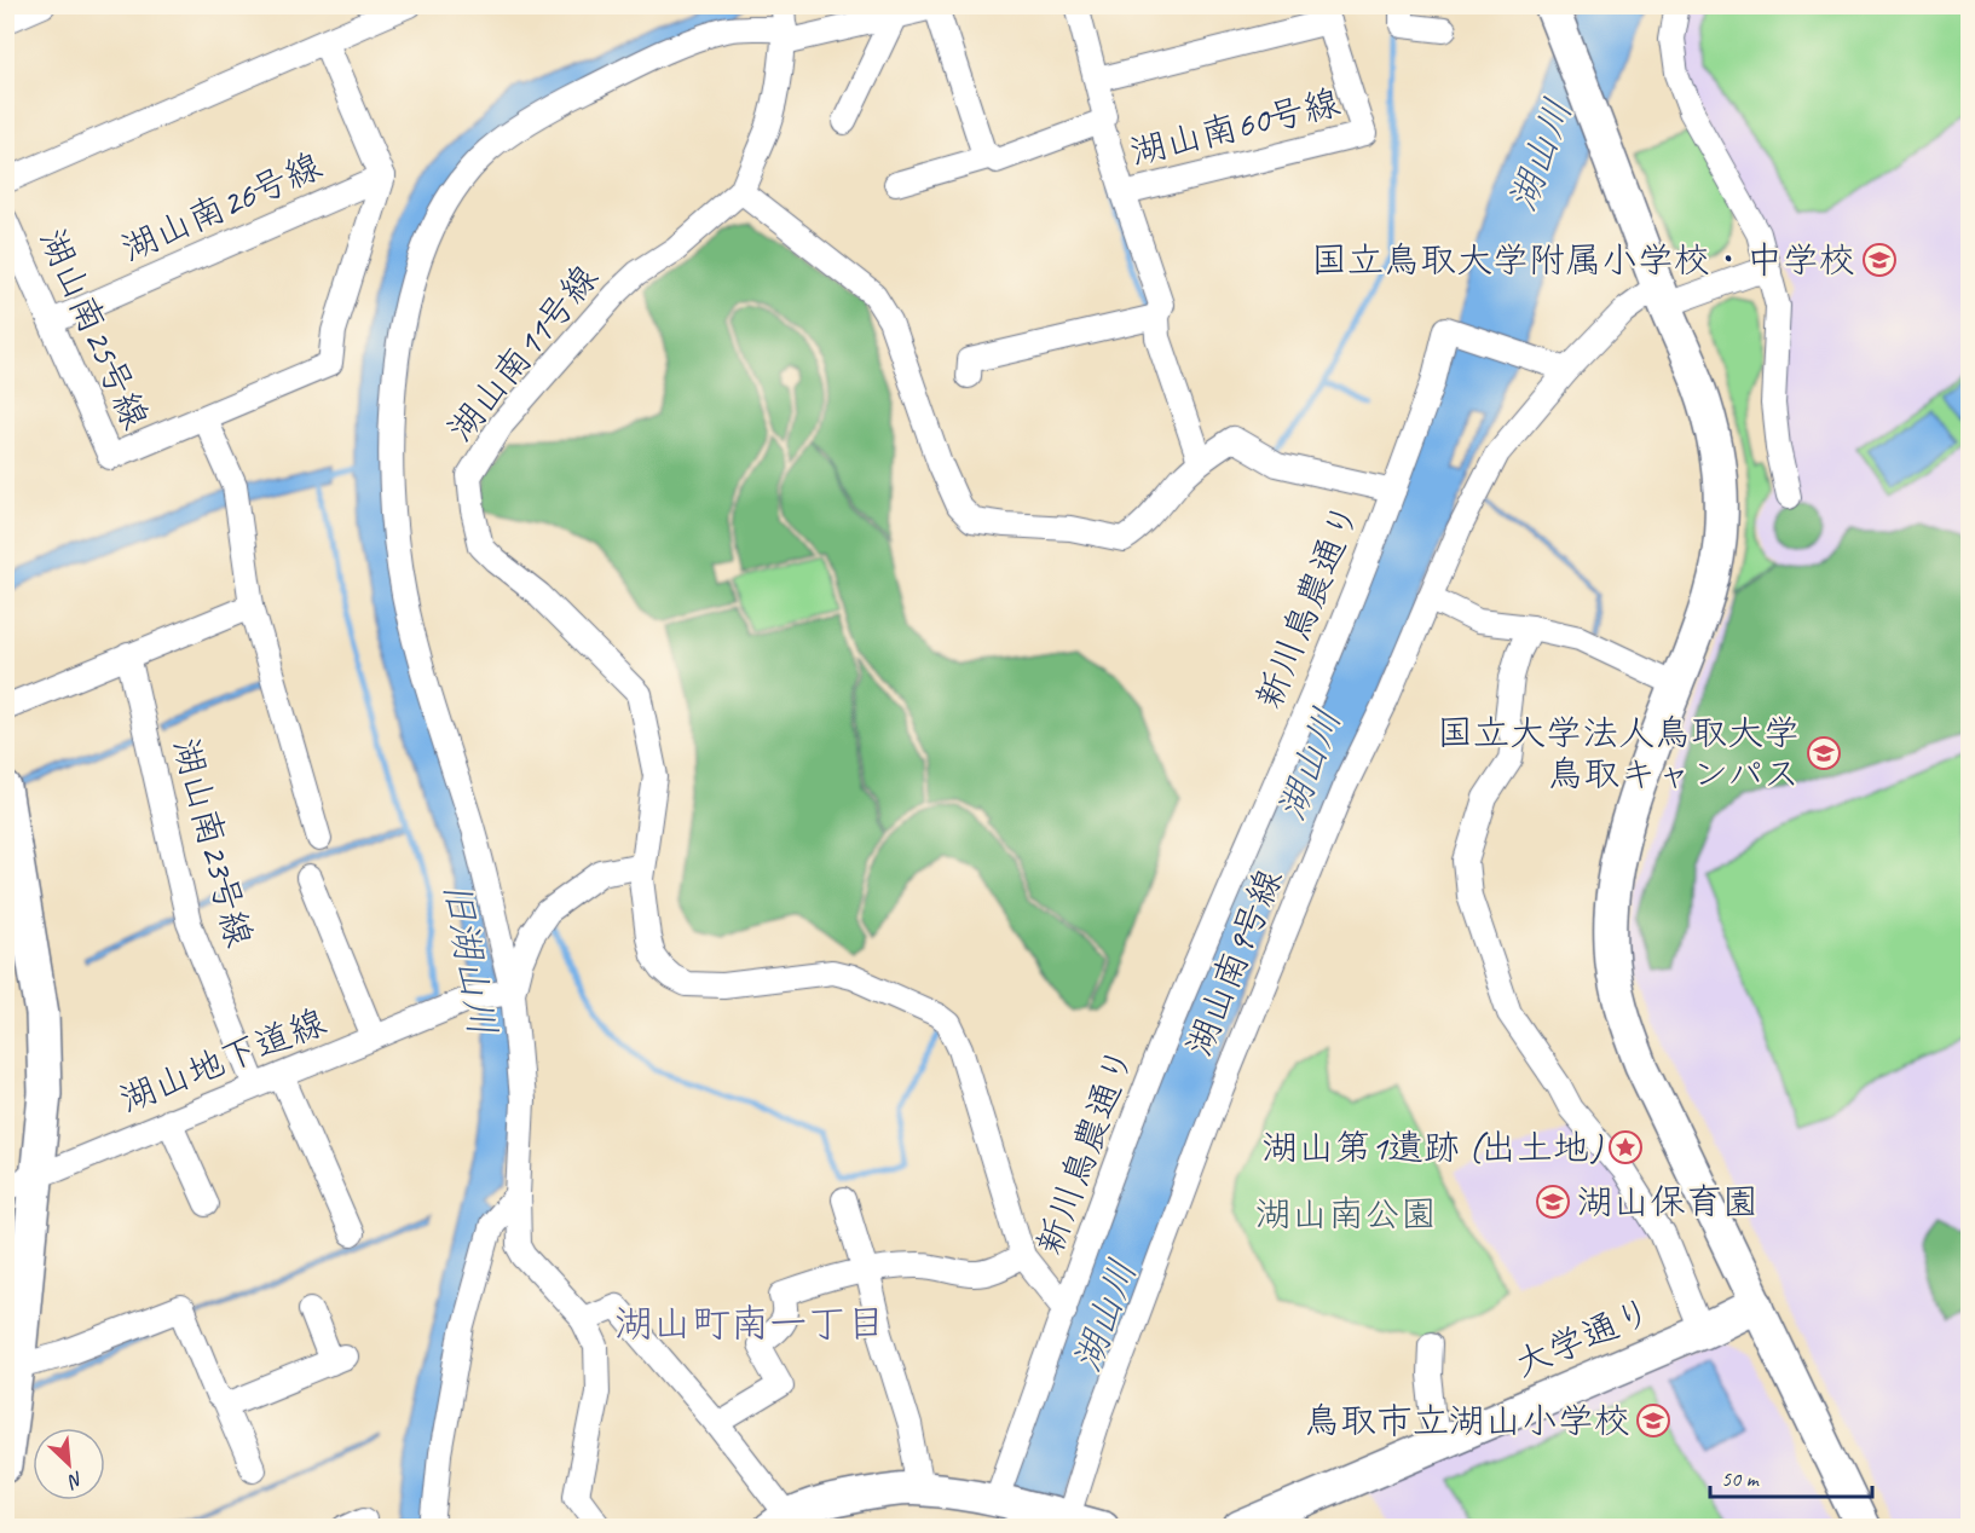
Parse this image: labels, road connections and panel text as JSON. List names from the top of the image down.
{
  "streets": {
    "main road": ["大学通り"],
    "street": [
      "湖山南60号線",
      "湖山南26号線",
      "湖山南25号線",
      "湖山南11号線",
      "新川鳥農通り",
      "湖山南23号線",
      "湖山南9号線",
      "湖山地下道線"
    ]
  },
  "crossings": [
    ["湖山南26号線", "湖山南25号線"],
    ["湖山南11号線", "新川鳥農通り"],
    ["湖山南23号線", "湖山地下道線"]
  ],
  "districts": ["湖山町南一丁目"],
  "water": ["湖山川", "旧湖山川"],
  "parks": ["湖山南公園"],
  "places": {
    "school or university": [
      "国立鳥取大学附属小学校・中学校",
      "国立大学法人鳥取大学 鳥取キャンパス",
      "湖山保育園",
      "鳥取市立湖山小学校"
    ],
    "place": ["湖山第1遺跡 (出土地)"]
  },
  "scale_bar": "50 m",
  "north": "bottom right"
}
